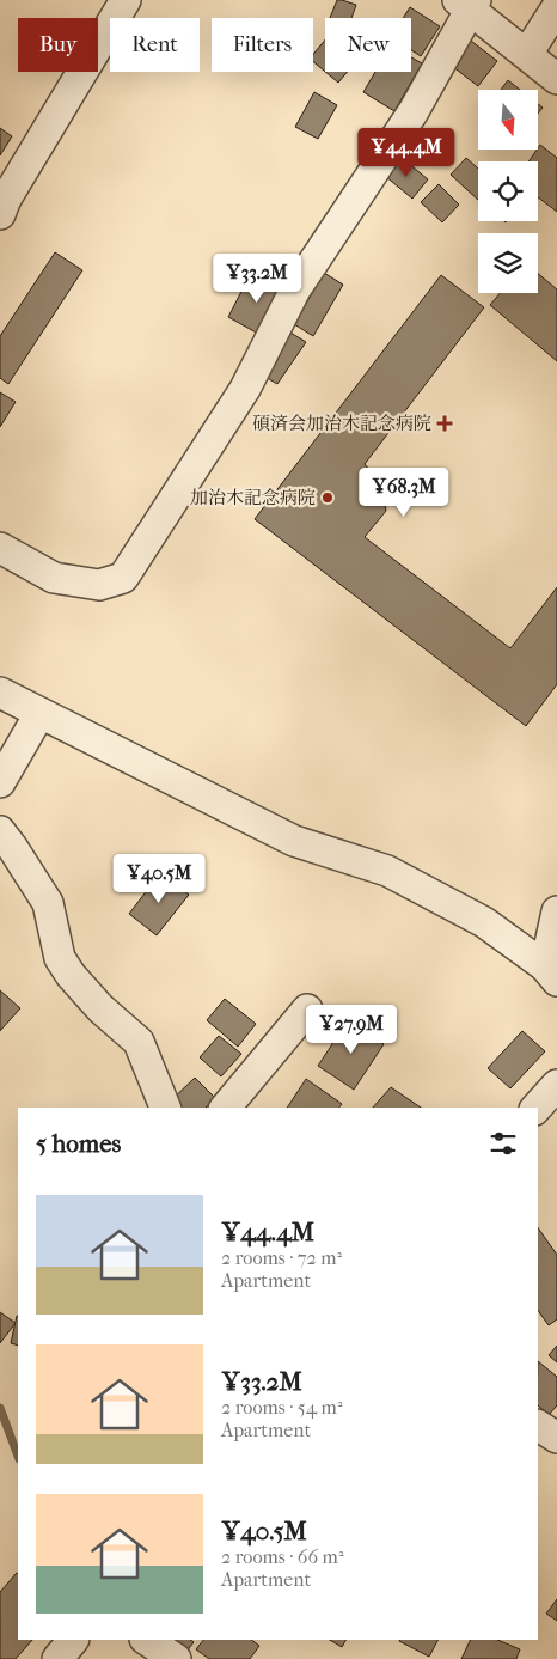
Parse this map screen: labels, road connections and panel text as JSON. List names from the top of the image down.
{
  "places": {
    "health": ["碩済会加治木記念病院"],
    "other": ["加治木記念病院"]
  },
  "north": "bottom",
  "page": {
    "chip": [
      "Buy",
      "Rent",
      "Filters",
      "New"
    ],
    "price": [
      "¥44.4M",
      "¥33.2M",
      "¥68.3M",
      "¥40.5M",
      "¥27.9M"
    ],
    "heading": "5 homes",
    "list": [
      {
        "name": "¥44.4M",
        "note": "2 rooms · 72 m² · Apartment"
      },
      {
        "name": "¥33.2M",
        "note": "2 rooms · 54 m² · Apartment"
      },
      {
        "name": "¥40.5M",
        "note": "2 rooms · 66 m² · Apartment"
      }
    ]
  }
}
